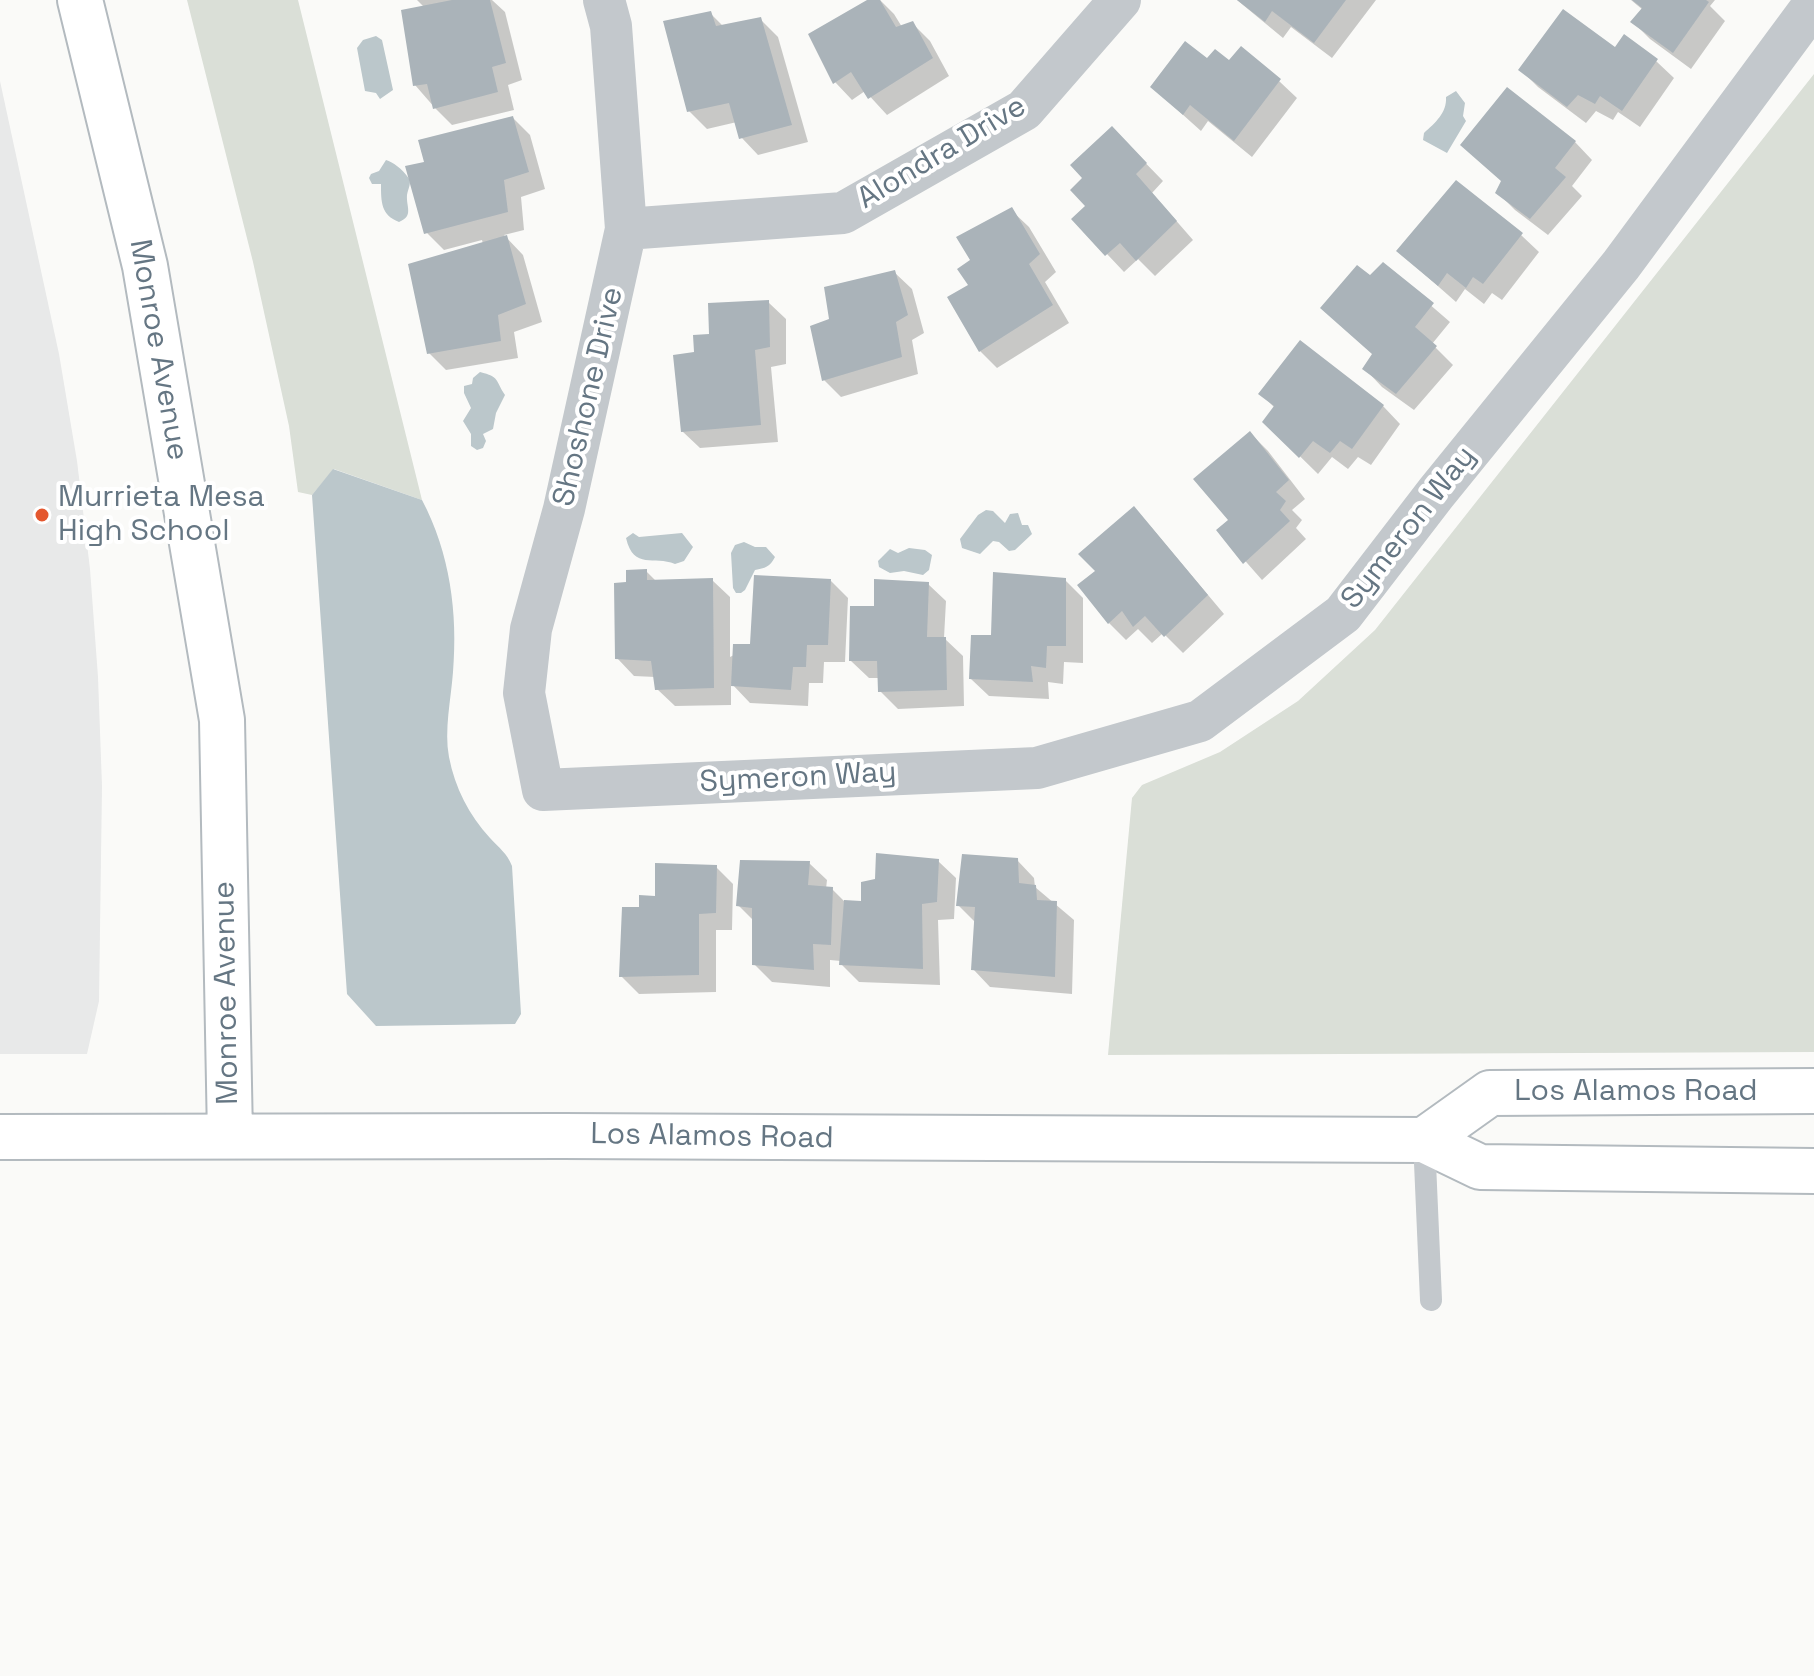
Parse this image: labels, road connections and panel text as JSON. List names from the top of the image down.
{
  "streets": {
    "main road": ["Monroe Avenue", "Los Alamos Road"],
    "street": ["Alondra Drive", "Shoshone Drive", "Symeron Way"]
  },
  "crossings": [
    ["Alondra Drive", "Shoshone Drive"],
    ["Monroe Avenue", "Los Alamos Road"],
    ["Shoshone Drive", "Symeron Way"]
  ],
  "places": ["Murrieta Mesa High School"]
}
